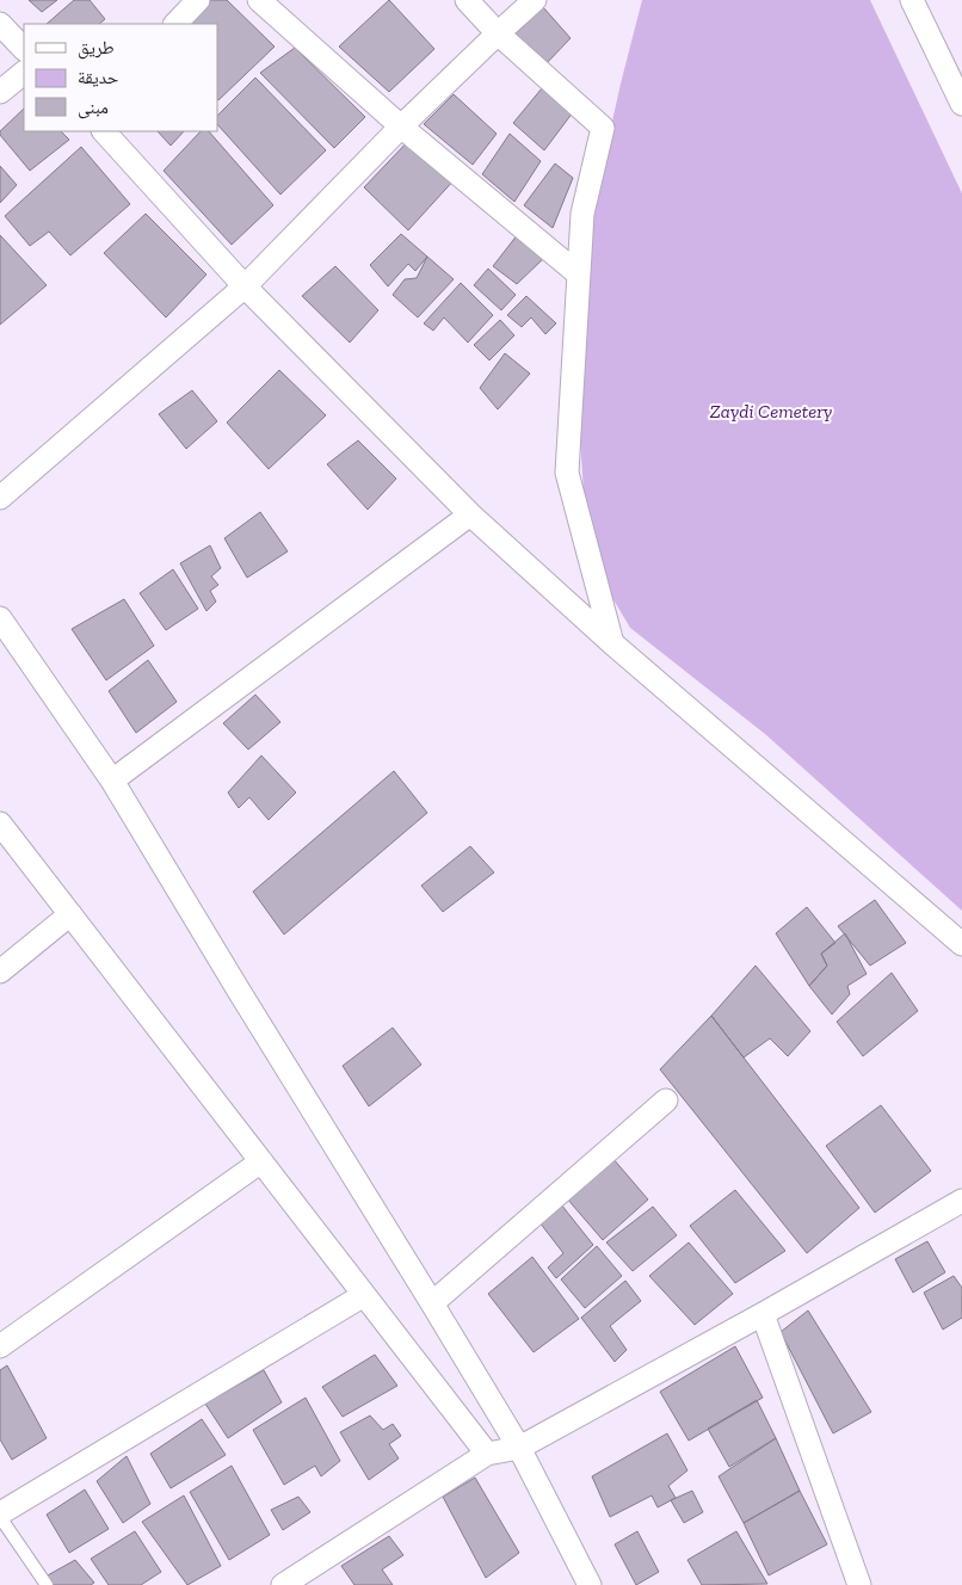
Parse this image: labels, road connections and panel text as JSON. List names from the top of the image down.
{
  "parks": ["Zaydi Cemetery"],
  "legend": ["طريق", "حديقة", "مبنى"]
}
